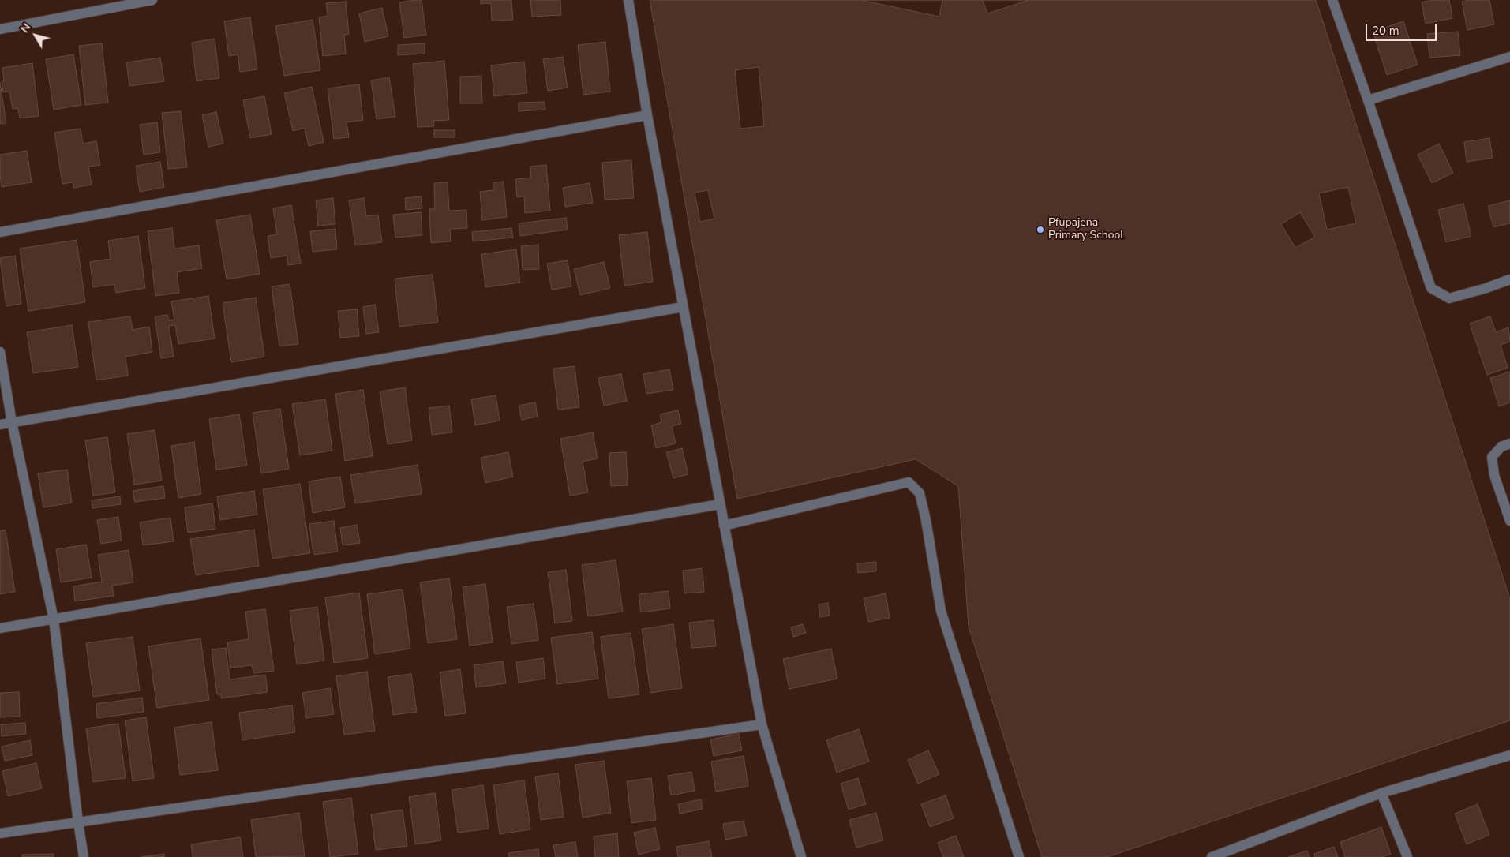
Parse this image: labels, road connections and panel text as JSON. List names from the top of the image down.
{
  "places": ["Pfupajena Primary School"],
  "scale_bar": "20 m",
  "north": "top left"
}
